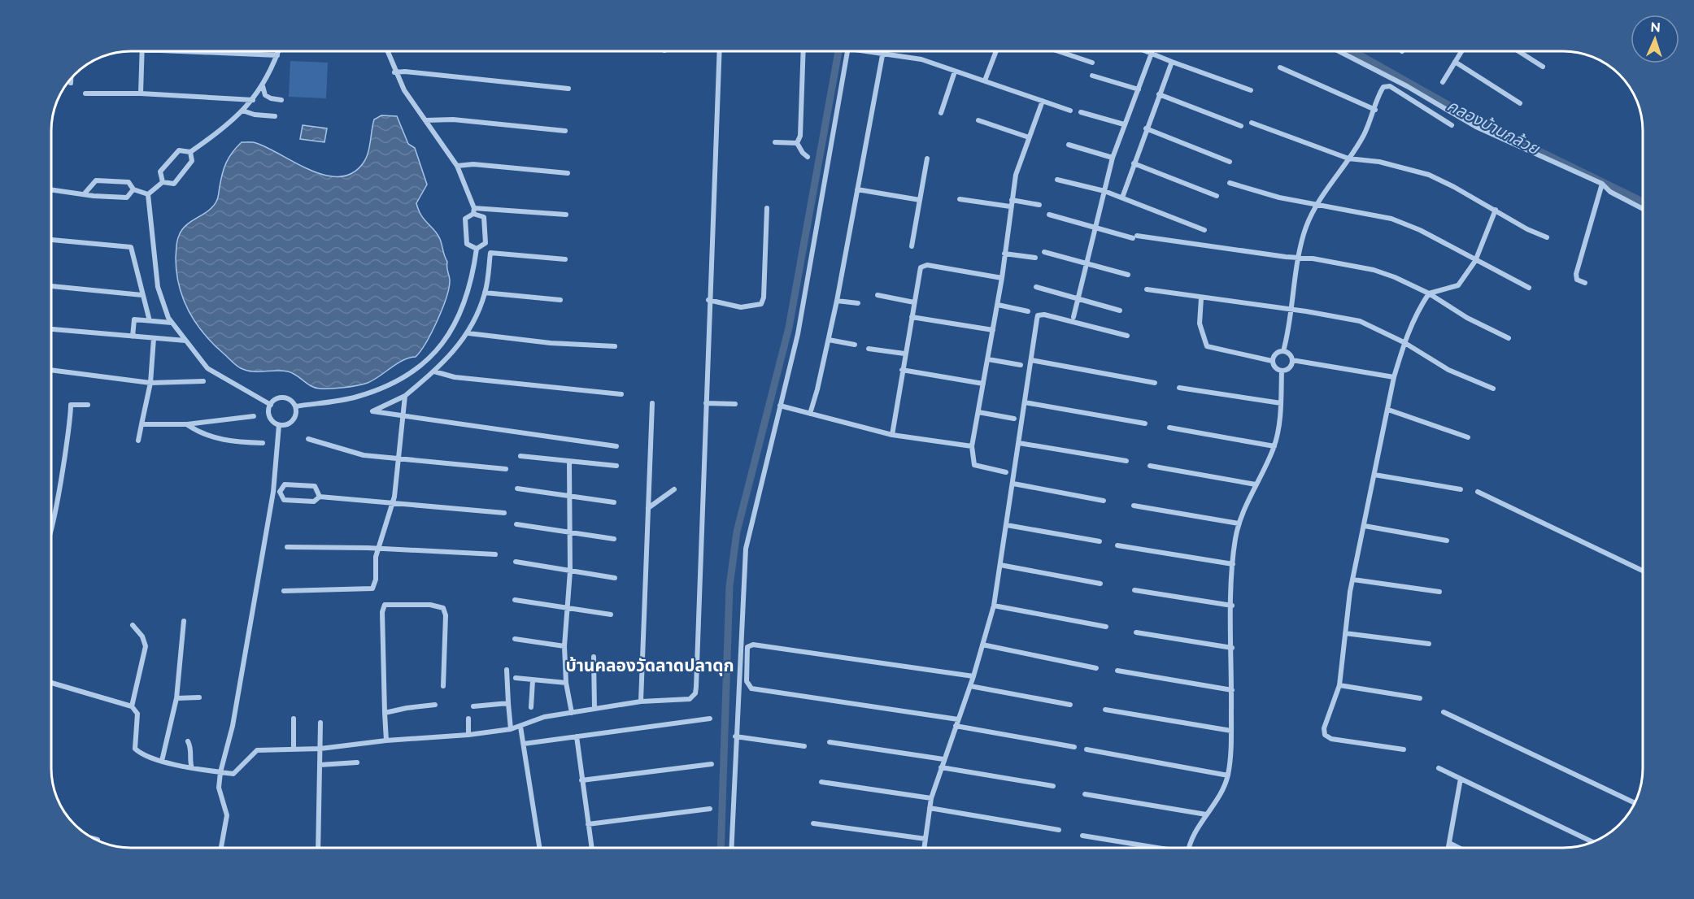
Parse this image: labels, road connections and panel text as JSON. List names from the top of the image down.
{
  "districts": ["บ้านคลองวัดลาดปลาดุก"],
  "water": ["คลองบ้านกล้วย"],
  "north": "top"
}
